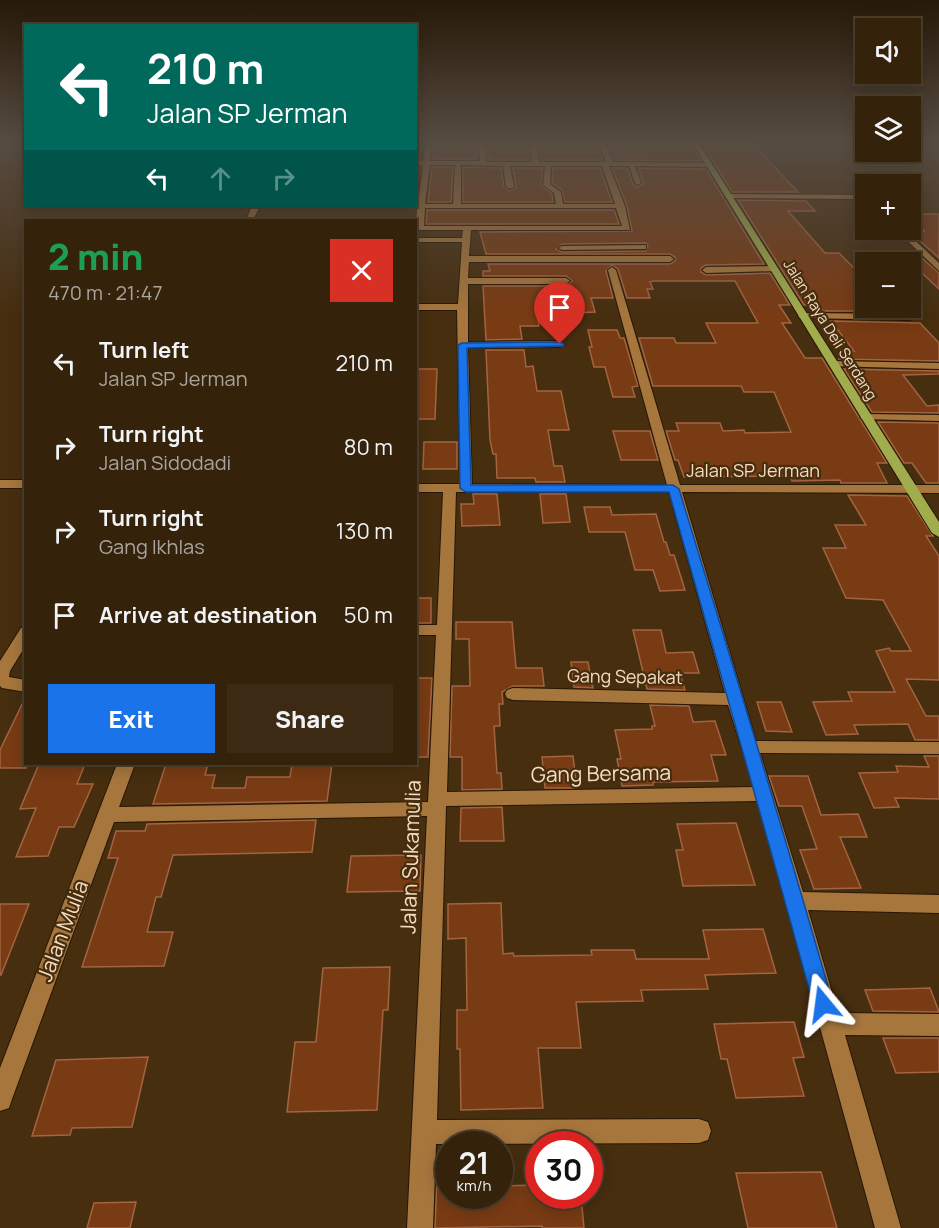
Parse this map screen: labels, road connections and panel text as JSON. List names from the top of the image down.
{
  "streets": {
    "main road": ["Jalan Raya Deli Serdang"],
    "street": [
      "Jalan SP Jerman",
      "Gang Sepakat",
      "Gang Bersama",
      "Jalan Sukamulia",
      "Jalan Mulia"
    ]
  },
  "crossings": [
    ["Jalan Raya Deli Serdang", "Jalan SP Jerman"],
    ["Jalan SP Jerman", "Jalan Sukamulia"],
    ["Gang Bersama", "Jalan Sukamulia"],
    ["Gang Bersama", "Jalan Mulia"]
  ],
  "page": {
    "map_buttons": ["+", "−"],
    "turn": ["210 m", "Jalan SP Jerman"],
    "heading": ["2 min", "470 m · 21:47"],
    "list": [
      {
        "name": "Turn left",
        "note": "Jalan SP Jerman",
        "value": "210 m"
      },
      {
        "name": "Turn right",
        "note": "Jalan Sidodadi",
        "value": "80 m"
      },
      {
        "name": "Turn right",
        "note": "Gang Ikhlas",
        "value": "130 m"
      },
      {
        "name": "Arrive at destination",
        "value": "50 m"
      }
    ],
    "buttons": ["Exit", "Share"],
    "speed": "21 km/h",
    "limit": "30"
  }
}
